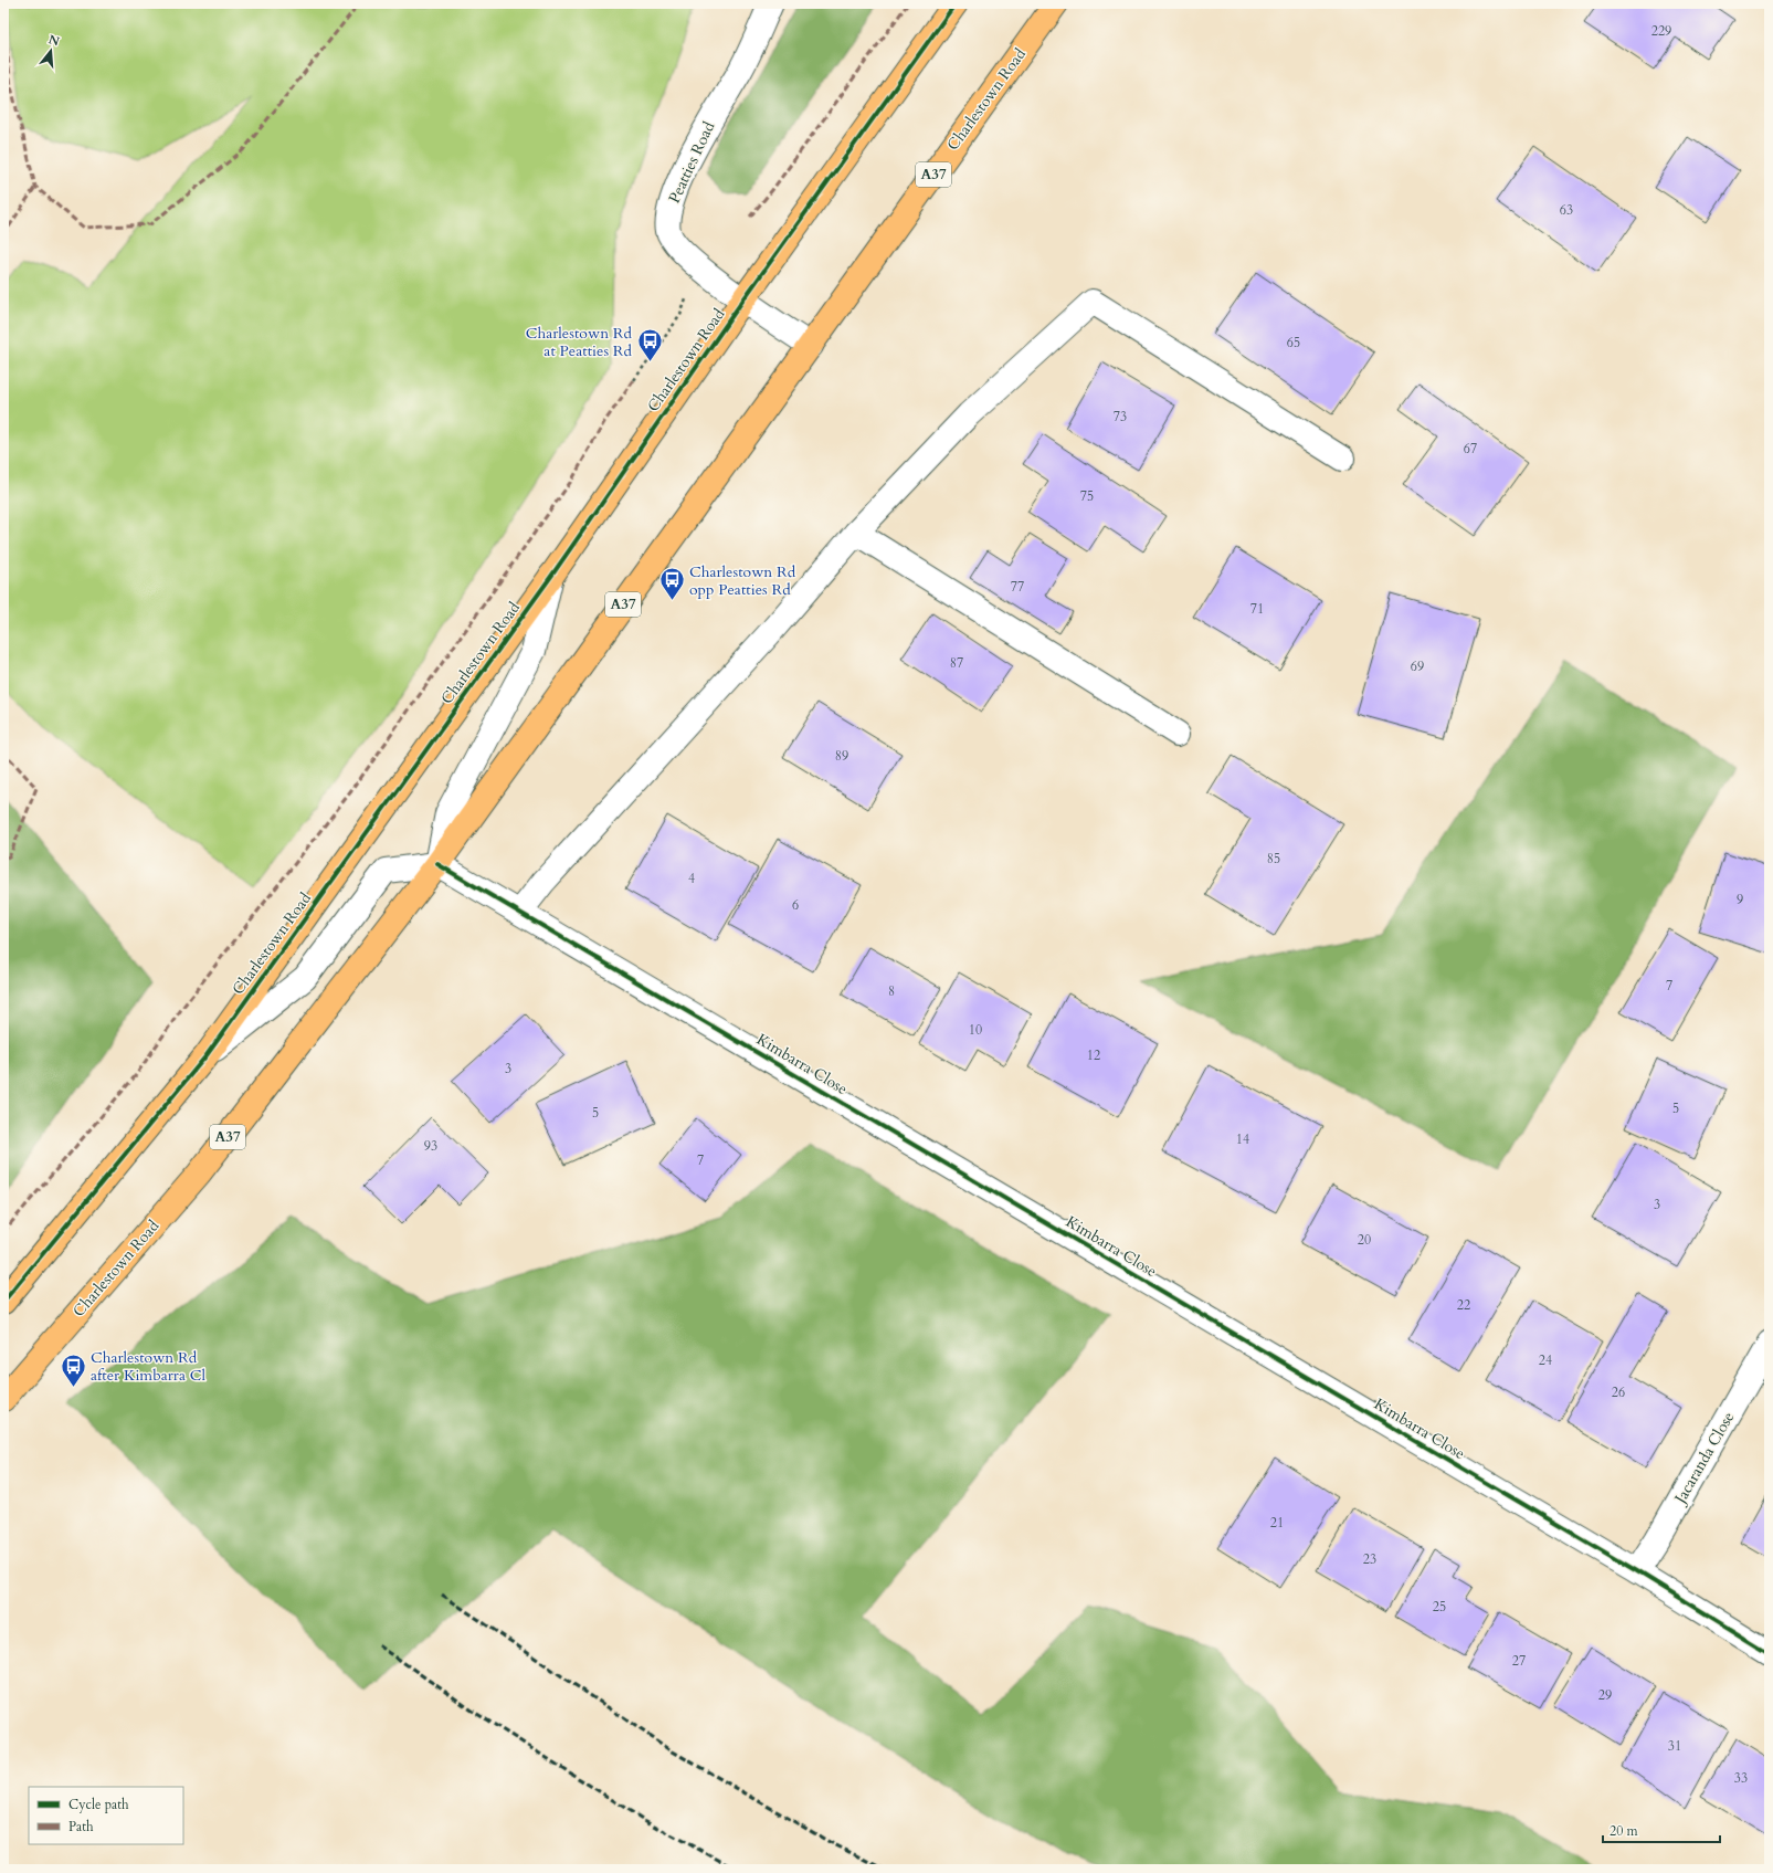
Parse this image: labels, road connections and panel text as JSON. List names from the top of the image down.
{
  "streets": {
    "highway": ["Charlestown Road", "A37"],
    "street": ["Peatties Road", "Kimbarra Close", "Jacaranda Close"]
  },
  "crossings": [
    ["Charlestown Road", "Peatties Road"],
    ["Charlestown Road", "Kimbarra Close"],
    ["Kimbarra Close", "Jacaranda Close"]
  ],
  "places": {
    "bus stop": ["Charlestown Rd at Peatties Rd", "Charlestown Rd opp Peatties Rd", "Charlestown Rd after Kimbarra Cl"]
  },
  "house_numbers": [
    "229",
    "63",
    "65",
    "73",
    "67",
    "75",
    "77",
    "71",
    "87",
    "69",
    "89",
    "85",
    "4",
    "9",
    "6",
    "7",
    "8",
    "10",
    "12",
    "3",
    "5",
    "5",
    "14",
    "93",
    "7",
    "3",
    "20",
    "22",
    "24",
    "26",
    "21",
    "23",
    "25",
    "27",
    "29",
    "31",
    "33"
  ],
  "legend": ["Cycle path", "Path"],
  "scale_bar": "20 m",
  "north": "top"
}
